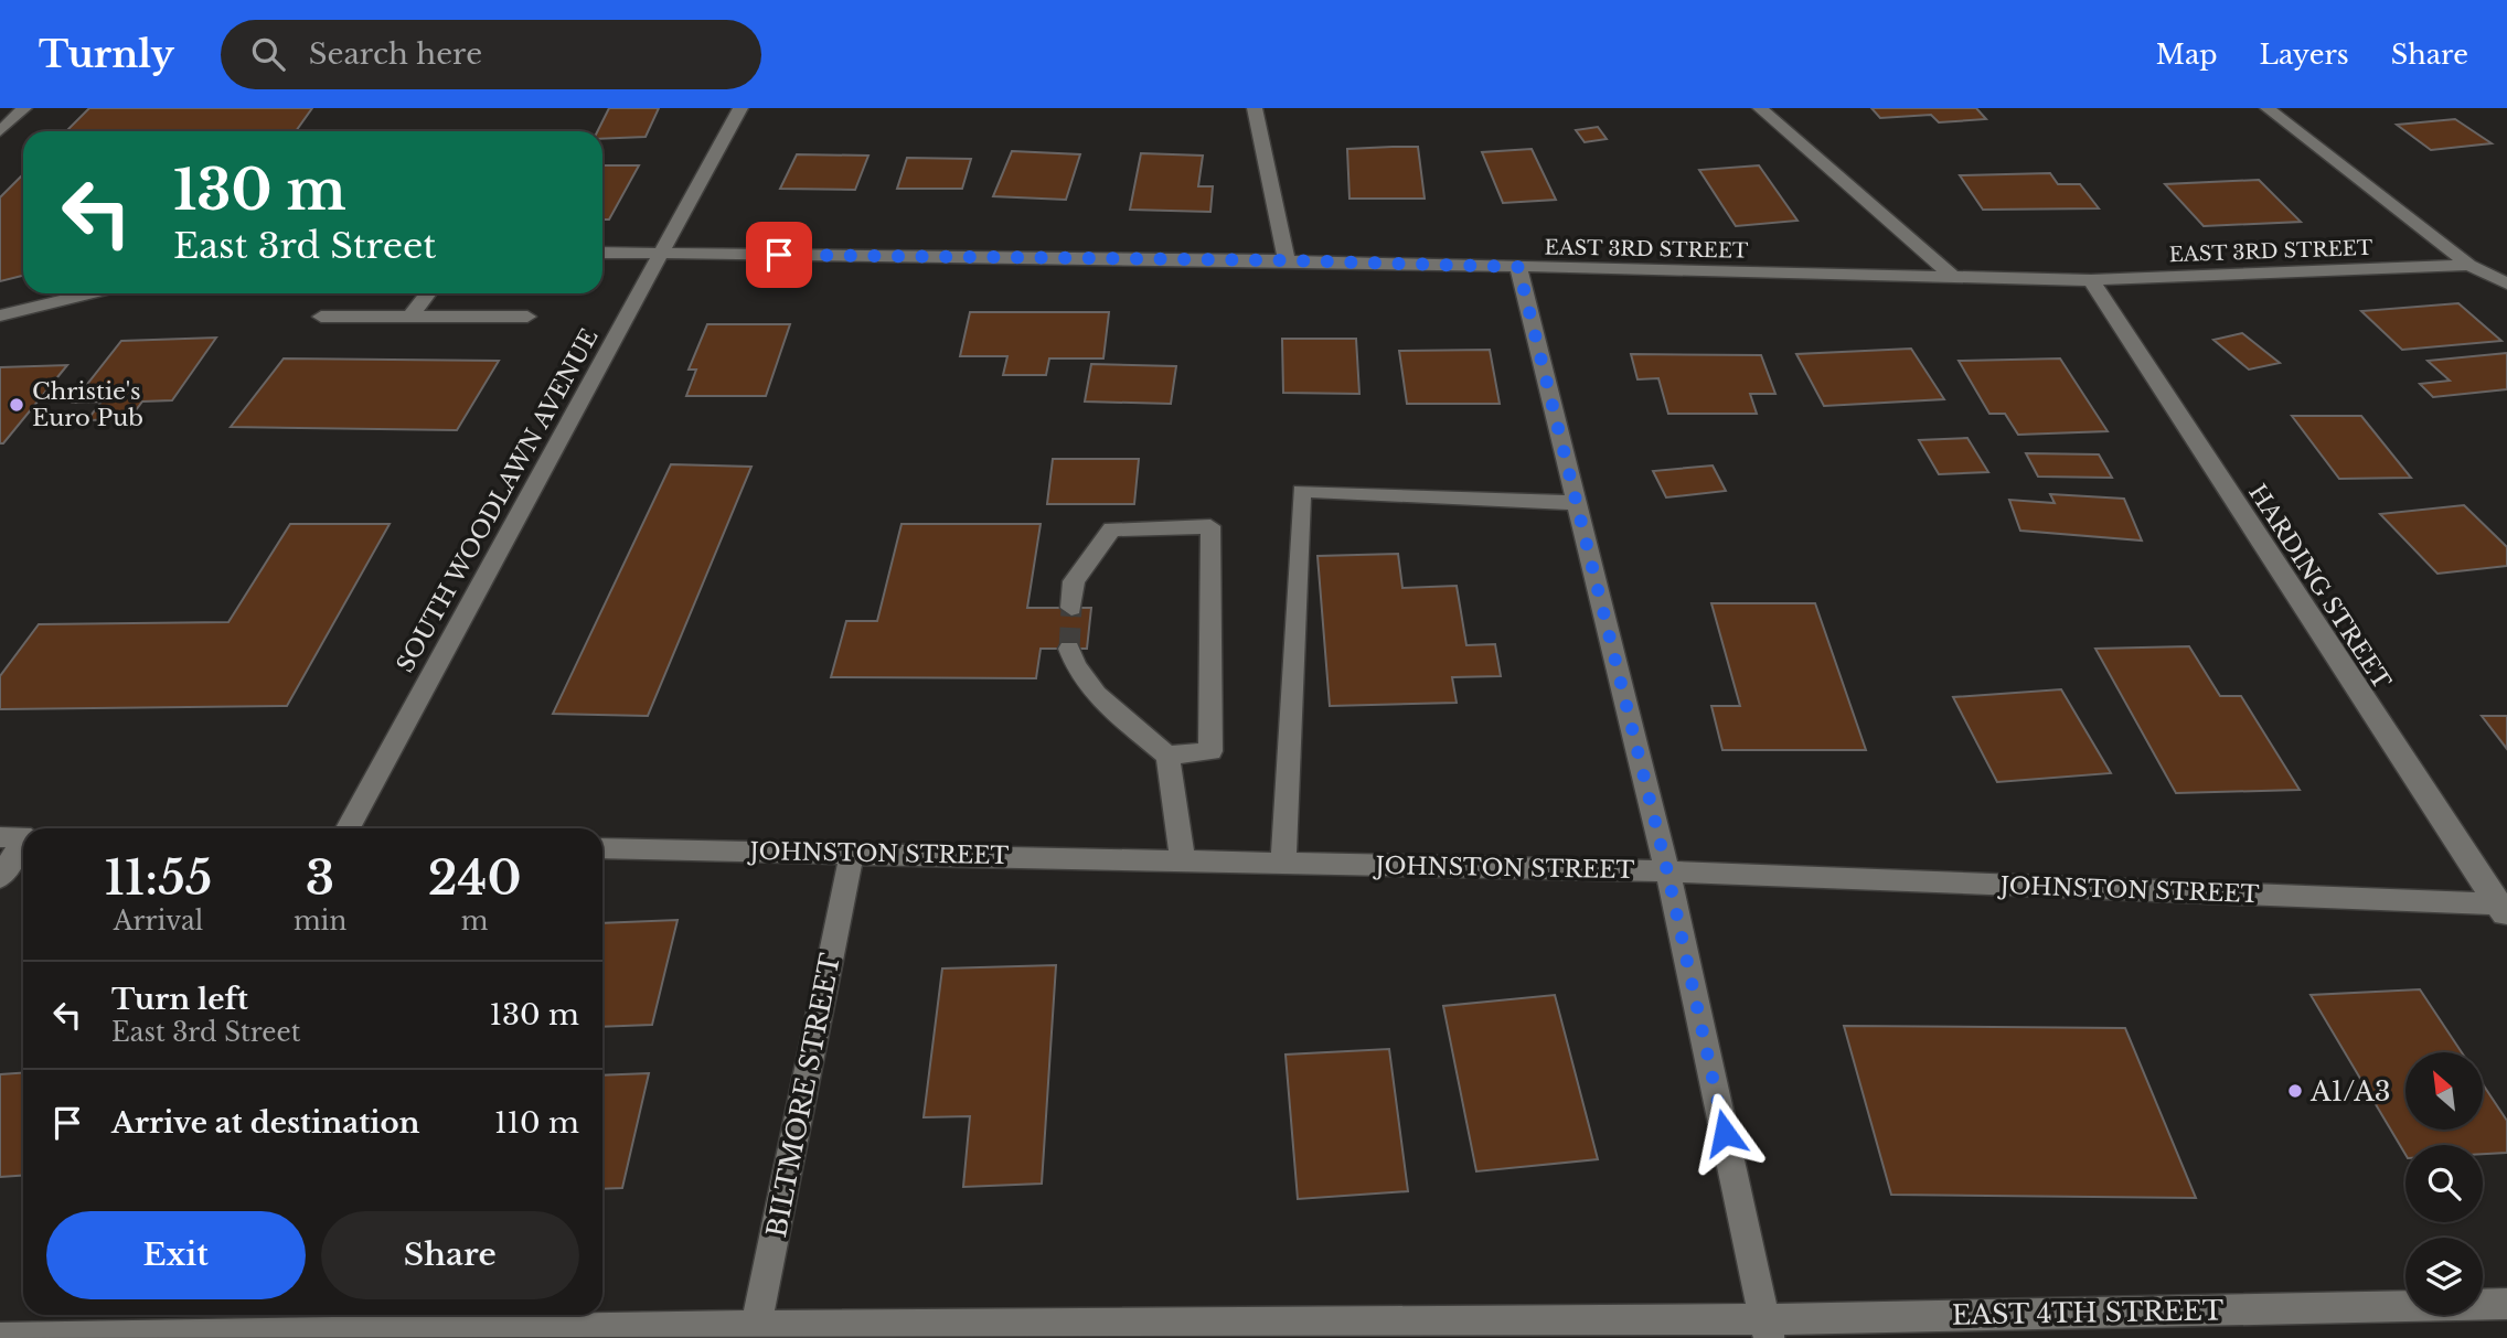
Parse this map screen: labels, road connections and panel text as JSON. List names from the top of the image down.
{
  "streets": {
    "street": [
      "EAST 3RD STREET",
      "SOUTH WOODLAWN AVENUE",
      "HARDING STREET",
      "JOHNSTON STREET",
      "BILTMORE STREET",
      "EAST 4TH STREET"
    ]
  },
  "crossings": [
    ["EAST 3RD STREET", "SOUTH WOODLAWN AVENUE"],
    ["EAST 3RD STREET", "HARDING STREET"],
    ["HARDING STREET", "JOHNSTON STREET"],
    ["JOHNSTON STREET", "BILTMORE STREET"],
    ["BILTMORE STREET", "EAST 4TH STREET"]
  ],
  "places": ["Christie's Euro Pub", "A1/A3"],
  "north": "top left",
  "page": {
    "header": "Turnly",
    "search": "Search here",
    "nav": ["Map", "Layers", "Share"],
    "turn": ["130 m", "East 3rd Street"],
    "eta": [
      "11:55",
      "Arrival",
      "3",
      "min",
      "240",
      "m"
    ],
    "list": [
      {
        "name": "Turn left",
        "note": "East 3rd Street",
        "value": "130 m"
      },
      {
        "name": "Arrive at destination",
        "value": "110 m"
      }
    ],
    "buttons": ["Exit", "Share"]
  }
}
